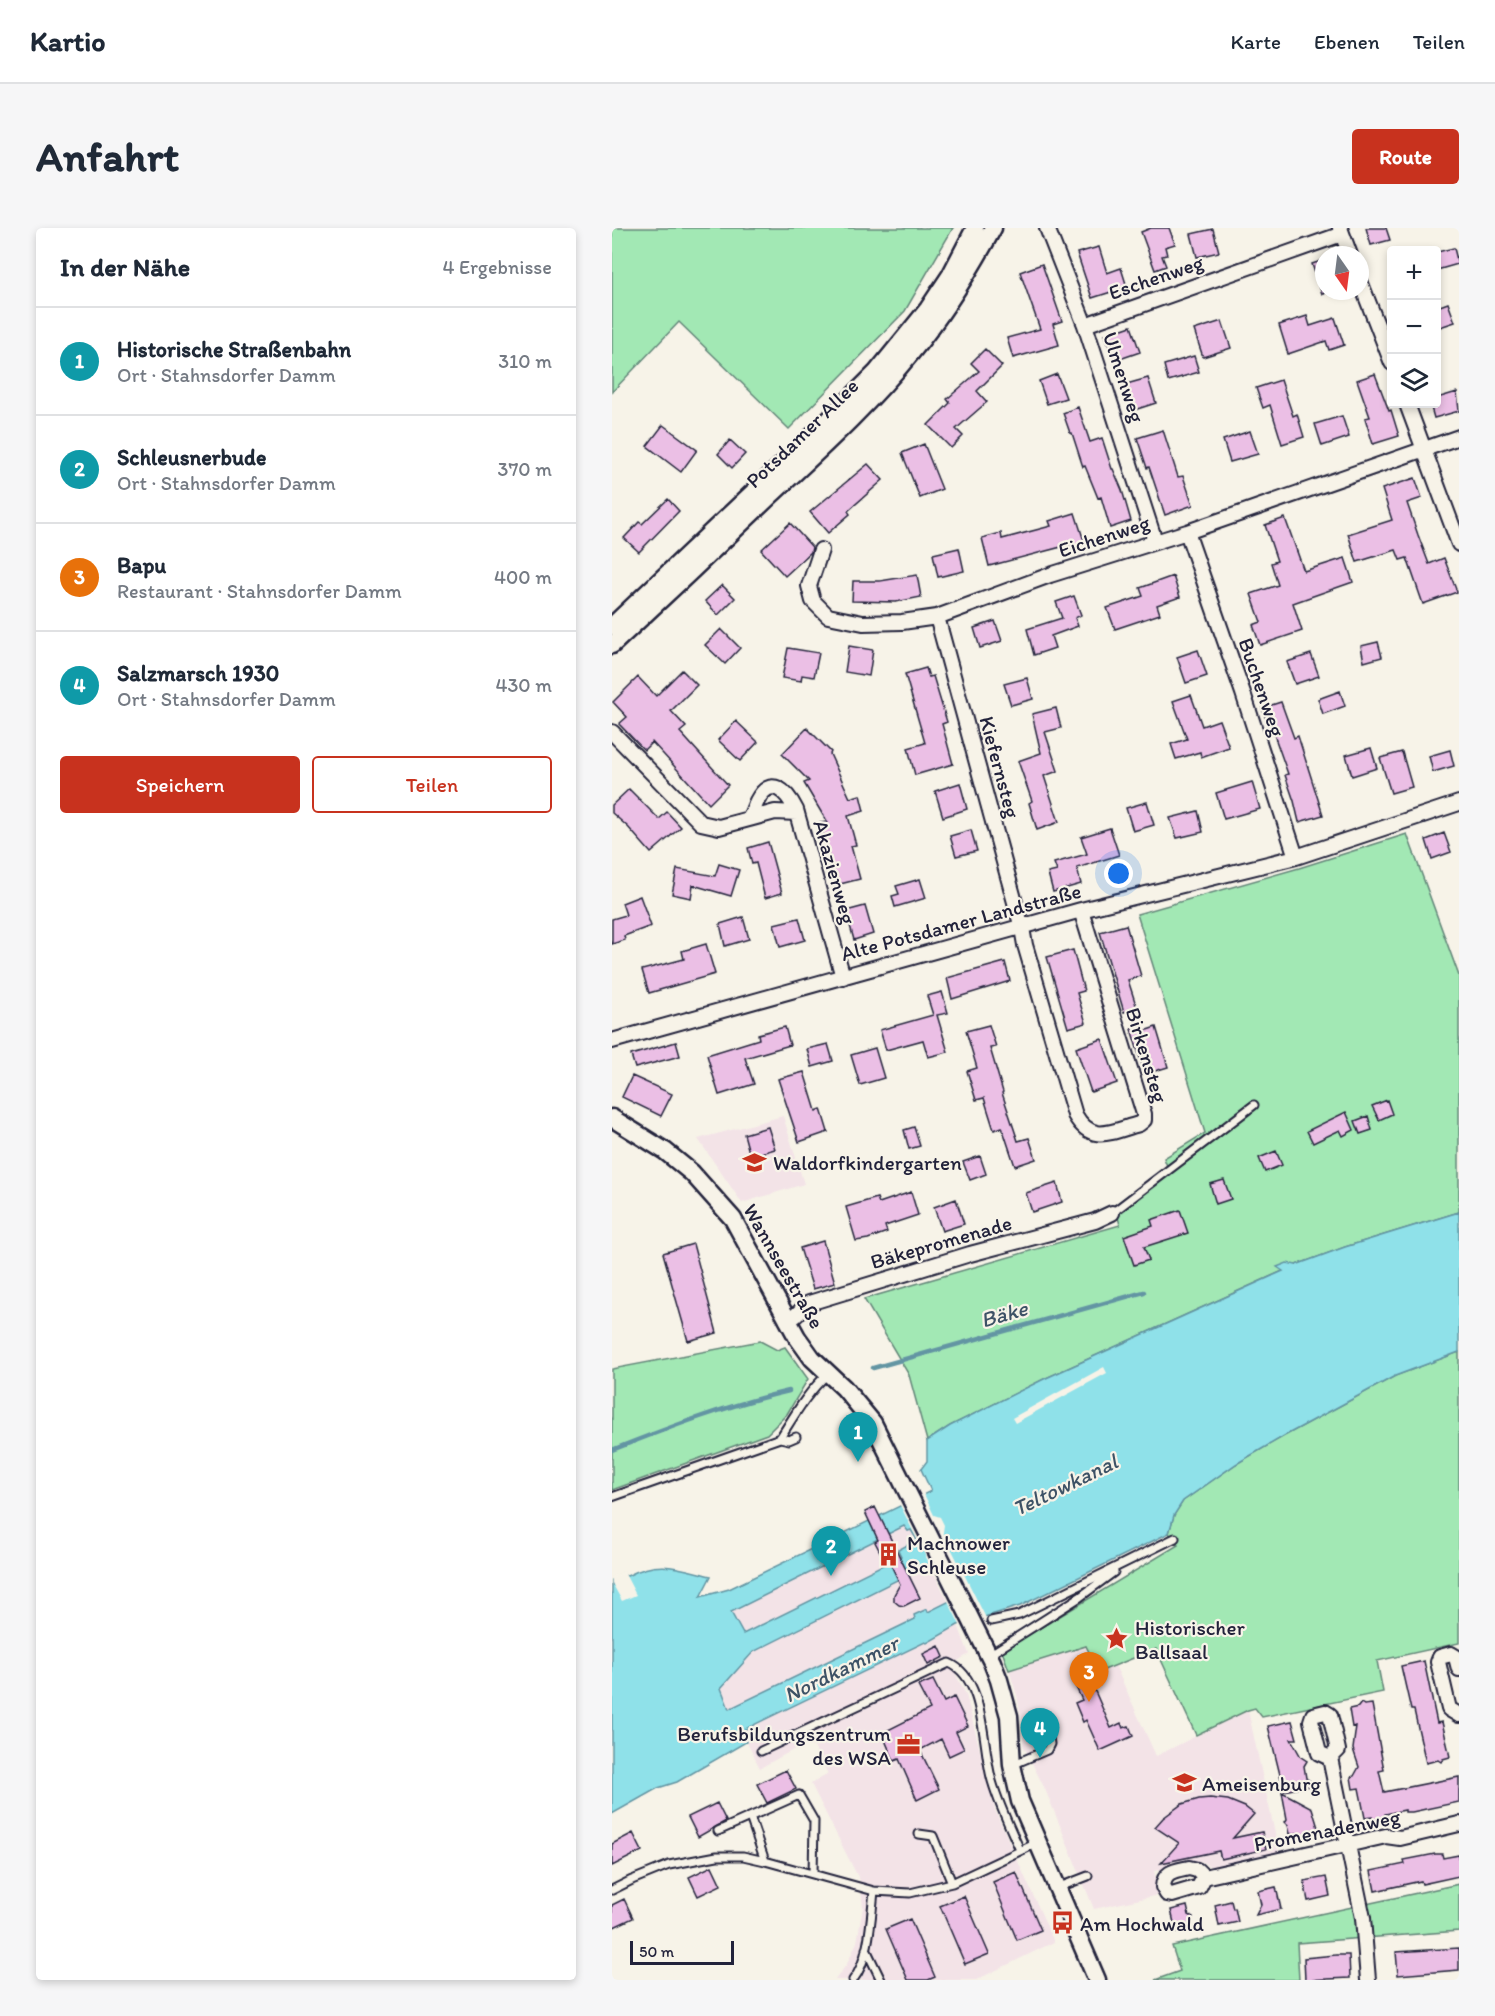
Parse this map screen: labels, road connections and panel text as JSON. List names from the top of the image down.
{
  "streets": {
    "street": [
      "Eschenweg",
      "Ulmenweg",
      "Potsdamer Allee",
      "Eichenweg",
      "Buchenweg",
      "Kiefernsteg",
      "Akazienweg",
      "Alte Potsdamer Landstraße",
      "Birkensteg",
      "Bäkepromenade",
      "Wannseestraße",
      "Promenadenweg"
    ]
  },
  "crossings": [
    ["Eschenweg", "Ulmenweg"],
    ["Ulmenweg", "Eichenweg"],
    ["Eichenweg", "Buchenweg"],
    ["Eichenweg", "Kiefernsteg"],
    ["Buchenweg", "Alte Potsdamer Landstraße"],
    ["Kiefernsteg", "Alte Potsdamer Landstraße"],
    ["Kiefernsteg", "Birkensteg"],
    ["Akazienweg", "Alte Potsdamer Landstraße"],
    ["Alte Potsdamer Landstraße", "Birkensteg"],
    ["Bäkepromenade", "Wannseestraße"]
  ],
  "water": ["Bäke", "Teltowkanal", "Nordkammer"],
  "places": {
    "school or university": ["Waldorfkindergarten", "Ameisenburg"],
    "building": ["Machnower Schleuse"],
    "place": ["Historischer Ballsaal"],
    "office": ["Berufsbildungszentrum des WSA"],
    "bus stop": ["Am Hochwald"]
  },
  "scale_bar": "50 m",
  "north": "bottom",
  "page": {
    "header": "Kartio",
    "nav": ["Karte", "Ebenen", "Teilen"],
    "buttons": [
      "Route",
      ["Speichern", "Teilen"]
    ],
    "title": "Anfahrt",
    "heading": ["In der Nähe", "4 Ergebnisse"],
    "map_buttons": ["+", "−"],
    "list": [
      {
        "mark": "1",
        "name": "Historische Straßenbahn",
        "note": "Ort · Stahnsdorfer Damm",
        "value": "310 m"
      },
      {
        "mark": "2",
        "name": "Schleusnerbude",
        "note": "Ort · Stahnsdorfer Damm",
        "value": "370 m"
      },
      {
        "mark": "3",
        "name": "Bapu",
        "note": "Restaurant · Stahnsdorfer Damm",
        "value": "400 m"
      },
      {
        "mark": "4",
        "name": "Salzmarsch 1930",
        "note": "Ort · Stahnsdorfer Damm",
        "value": "430 m"
      }
    ],
    "pins": [
      "1",
      "2",
      "3",
      "4"
    ],
    "scale": "50 m"
  }
}
